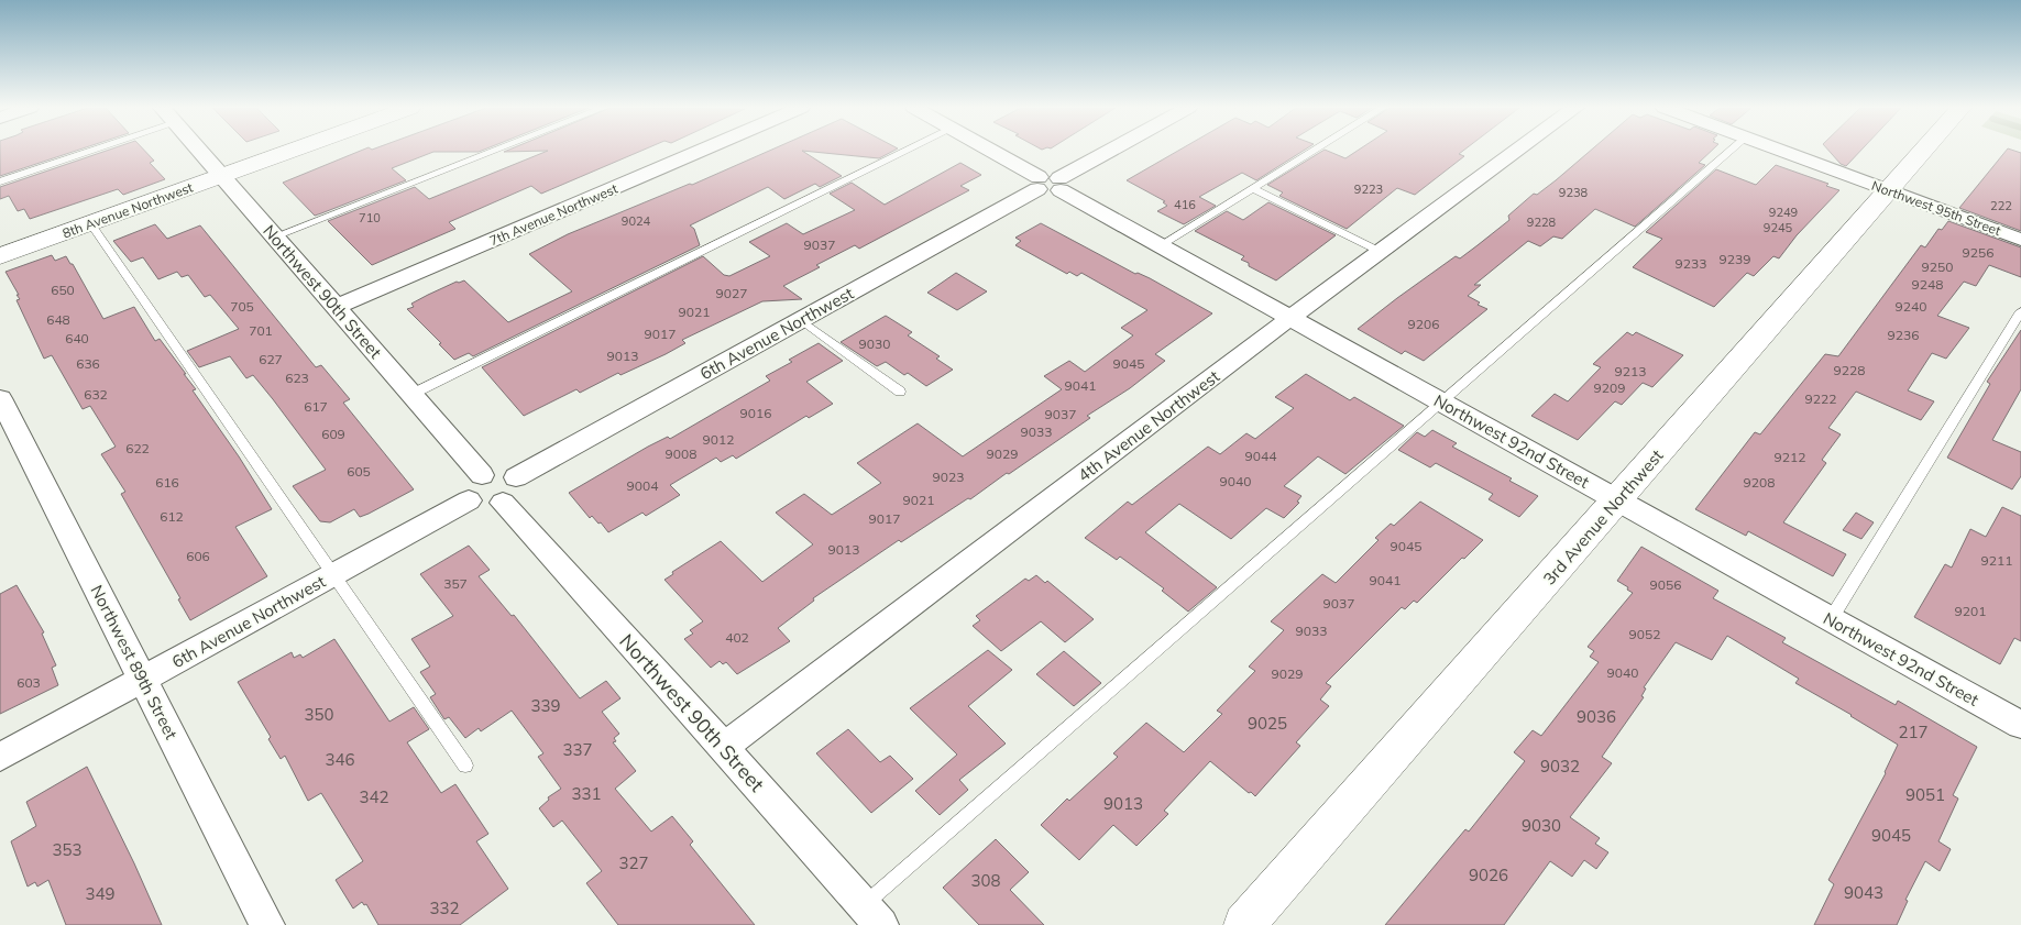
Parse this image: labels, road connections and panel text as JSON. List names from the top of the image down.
{
  "streets": {
    "street": [
      "Northwest 95th Street",
      "8th Avenue Northwest",
      "7th Avenue Northwest",
      "Northwest 90th Street",
      "6th Avenue Northwest",
      "4th Avenue Northwest",
      "Northwest 92nd Street",
      "3rd Avenue Northwest",
      "Northwest 89th Street"
    ]
  },
  "crossings": [
    ["Northwest 95th Street", "3rd Avenue Northwest"],
    ["8th Avenue Northwest", "Northwest 90th Street"],
    ["7th Avenue Northwest", "Northwest 90th Street"],
    ["Northwest 90th Street", "6th Avenue Northwest"],
    ["Northwest 90th Street", "4th Avenue Northwest"],
    ["6th Avenue Northwest", "Northwest 92nd Street"],
    ["6th Avenue Northwest", "Northwest 89th Street"],
    ["4th Avenue Northwest", "Northwest 92nd Street"],
    ["Northwest 92nd Street", "3rd Avenue Northwest"]
  ],
  "house_numbers": [
    "9223",
    "9238",
    "416",
    "222",
    "9249",
    "710",
    "9024",
    "9228",
    "9245",
    "9037",
    "9256",
    "9239",
    "9233",
    "9250",
    "9248",
    "650",
    "9027",
    "705",
    "9240",
    "9021",
    "648",
    "9206",
    "701",
    "9017",
    "9236",
    "640",
    "9030",
    "9013",
    "627",
    "636",
    "9045",
    "9228",
    "9213",
    "623",
    "9041",
    "9209",
    "632",
    "9222",
    "617",
    "9016",
    "9037",
    "9033",
    "609",
    "9012",
    "622",
    "9008",
    "9029",
    "9044",
    "9212",
    "605",
    "9023",
    "9040",
    "616",
    "9208",
    "9004",
    "9021",
    "612",
    "9017",
    "9045",
    "9013",
    "606",
    "9211",
    "9041",
    "357",
    "9056",
    "9037",
    "9201",
    "9033",
    "9052",
    "402",
    "9040",
    "9029",
    "603",
    "339",
    "350",
    "9036",
    "9025",
    "217",
    "337",
    "346",
    "9032",
    "331",
    "9051",
    "342",
    "9013",
    "9030",
    "9045",
    "353",
    "327",
    "9026",
    "308",
    "9043",
    "349",
    "332"
  ]
}
